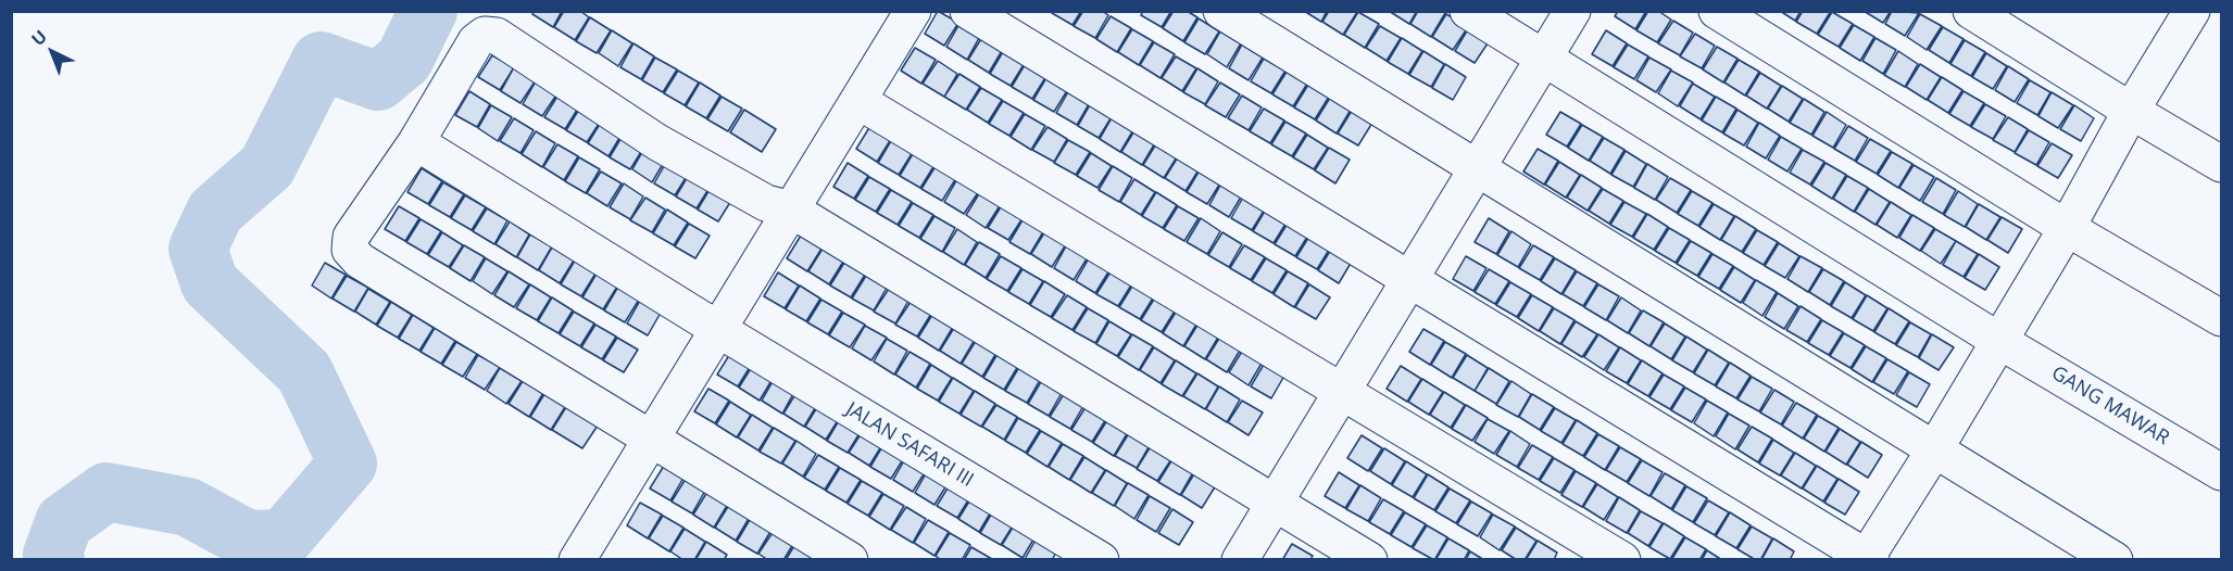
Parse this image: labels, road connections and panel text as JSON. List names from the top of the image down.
{
  "streets": {
    "street": ["GANG MAWAR", "JALAN SAFARI III"]
  },
  "north": "top left"
}
